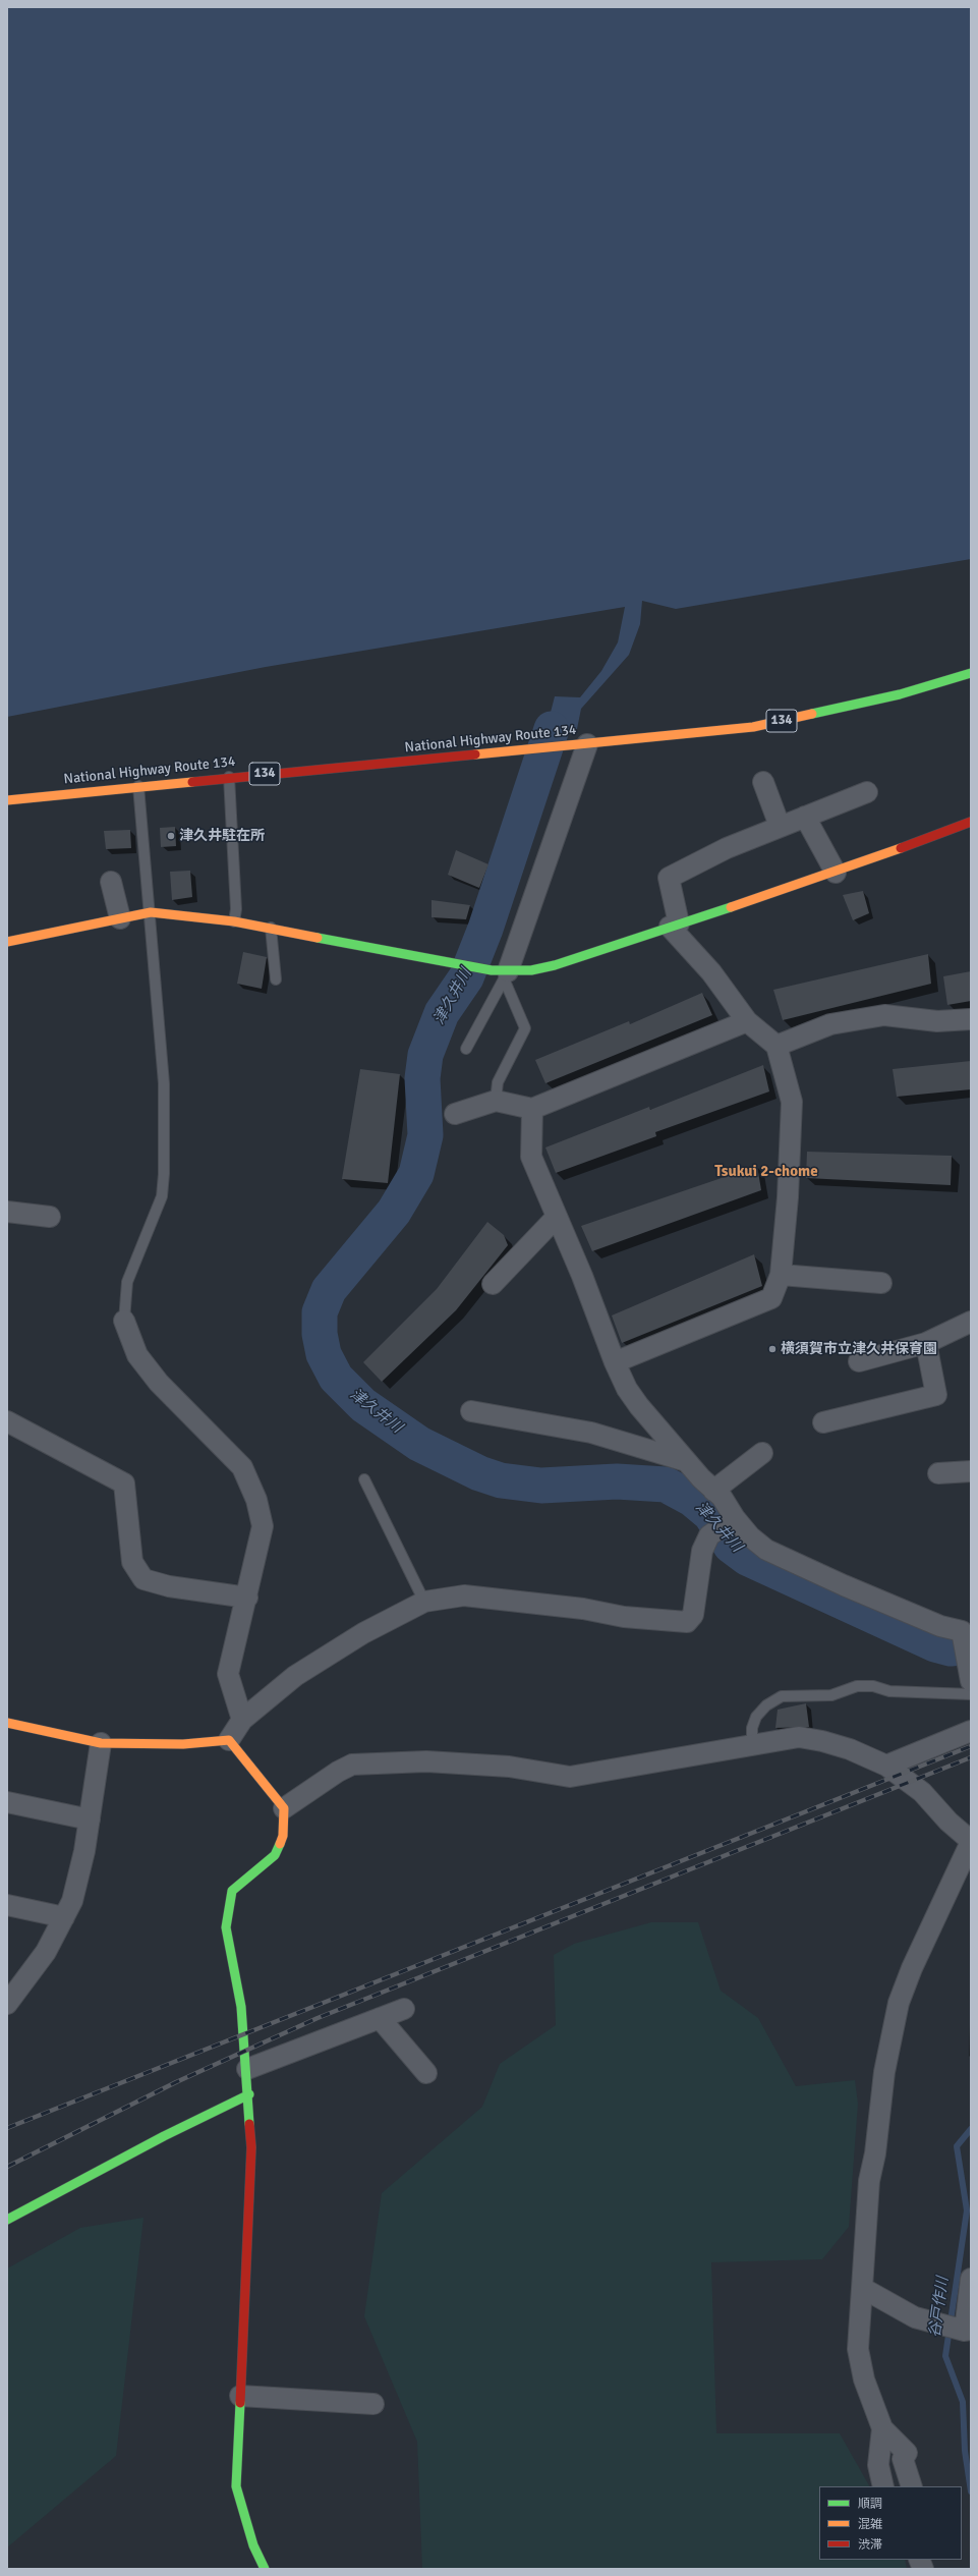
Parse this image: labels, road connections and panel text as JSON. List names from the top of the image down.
{
  "streets": {
    "main road": ["134", "National Highway Route 134"]
  },
  "districts": ["Tsukui 2-chome"],
  "water": ["津久井川", "谷戸作川"],
  "places": ["津久井駐在所", "横須賀市立津久井保育園"],
  "legend": ["順調", "混雑", "渋滞"]
}
